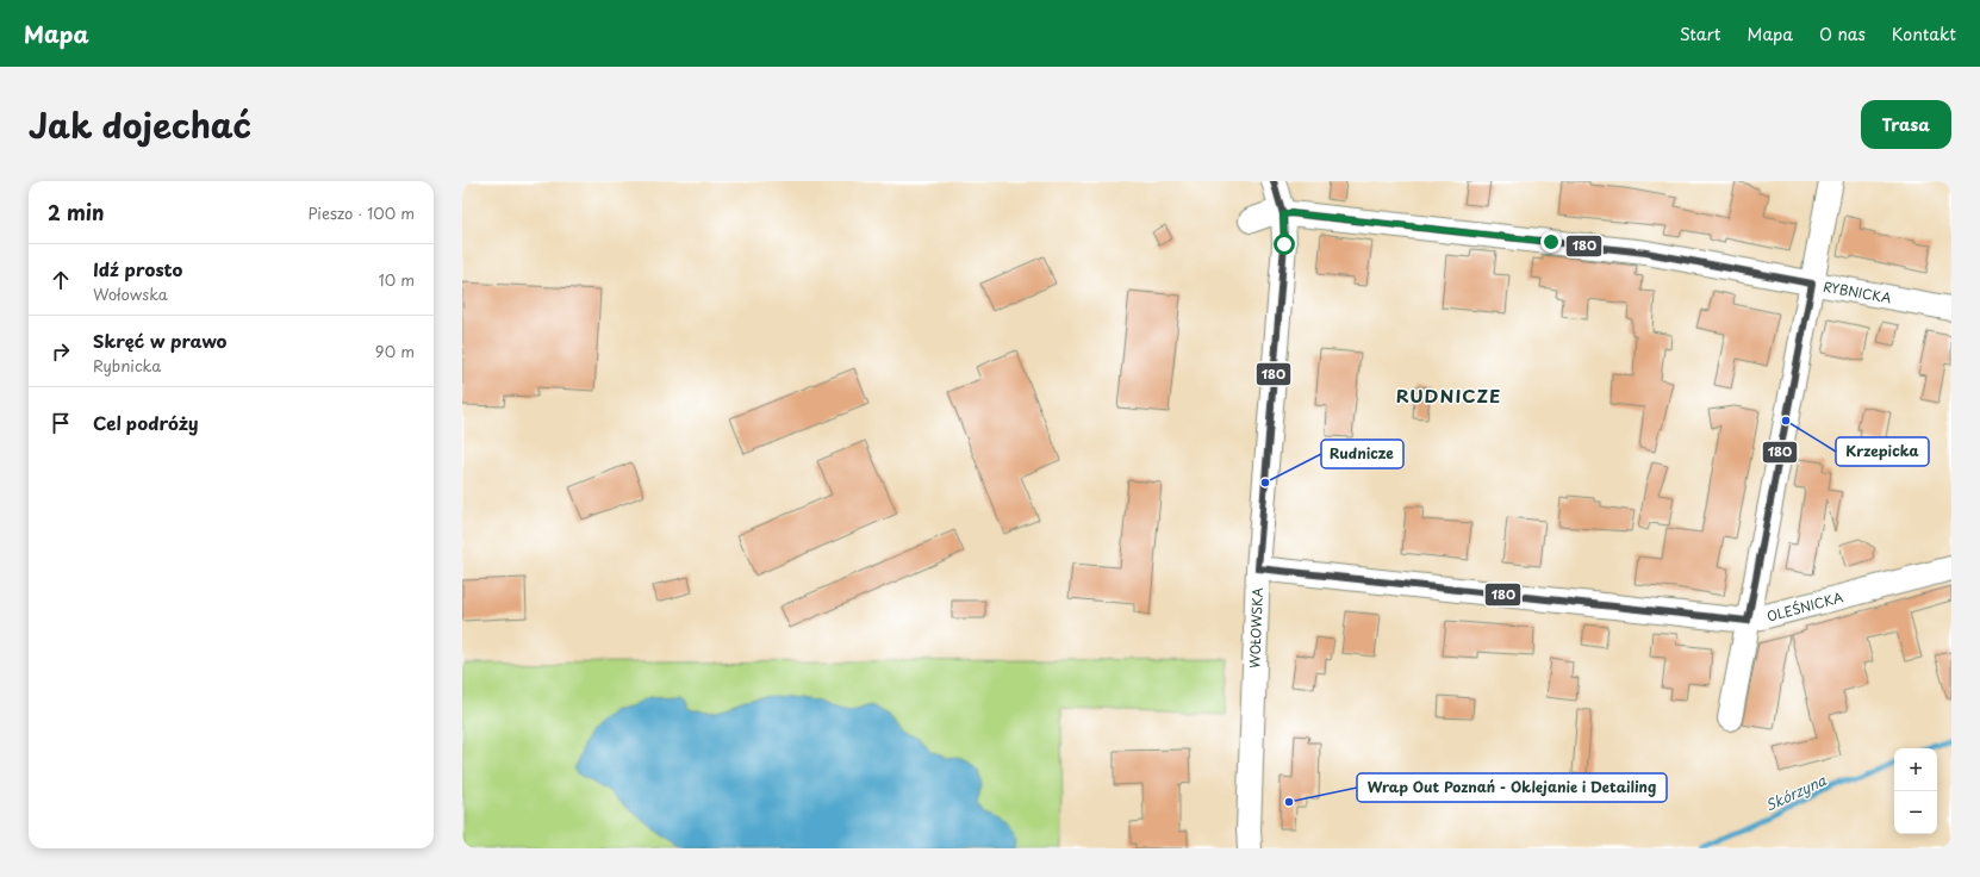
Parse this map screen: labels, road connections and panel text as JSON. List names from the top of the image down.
{
  "streets": {
    "street": ["RYBNICKA", "OLEŚNICKA", "WOŁOWSKA"]
  },
  "crossings": [
    ["RYBNICKA", "WOŁOWSKA"],
    ["OLEŚNICKA", "WOŁOWSKA"]
  ],
  "districts": ["RUDNICZE"],
  "water": ["Skórzyna"],
  "places": ["Krzepicka", "Rudnicze", "Wrap Out Poznań - Oklejanie i Detailing"],
  "lines": ["transit line 180"],
  "page": {
    "header": "Mapa",
    "nav": [
      "Start",
      "Mapa",
      "O nas",
      "Kontakt"
    ],
    "title": "Jak dojechać",
    "buttons": "Trasa",
    "heading": ["2 min", "Pieszo · 100 m"],
    "list": [
      ["Idź prosto", "Wołowska", "10 m"],
      ["Skręć w prawo", "Rybnicka", "90 m"],
      "Cel podróży"
    ],
    "map_buttons": ["+", "−"]
  }
}
